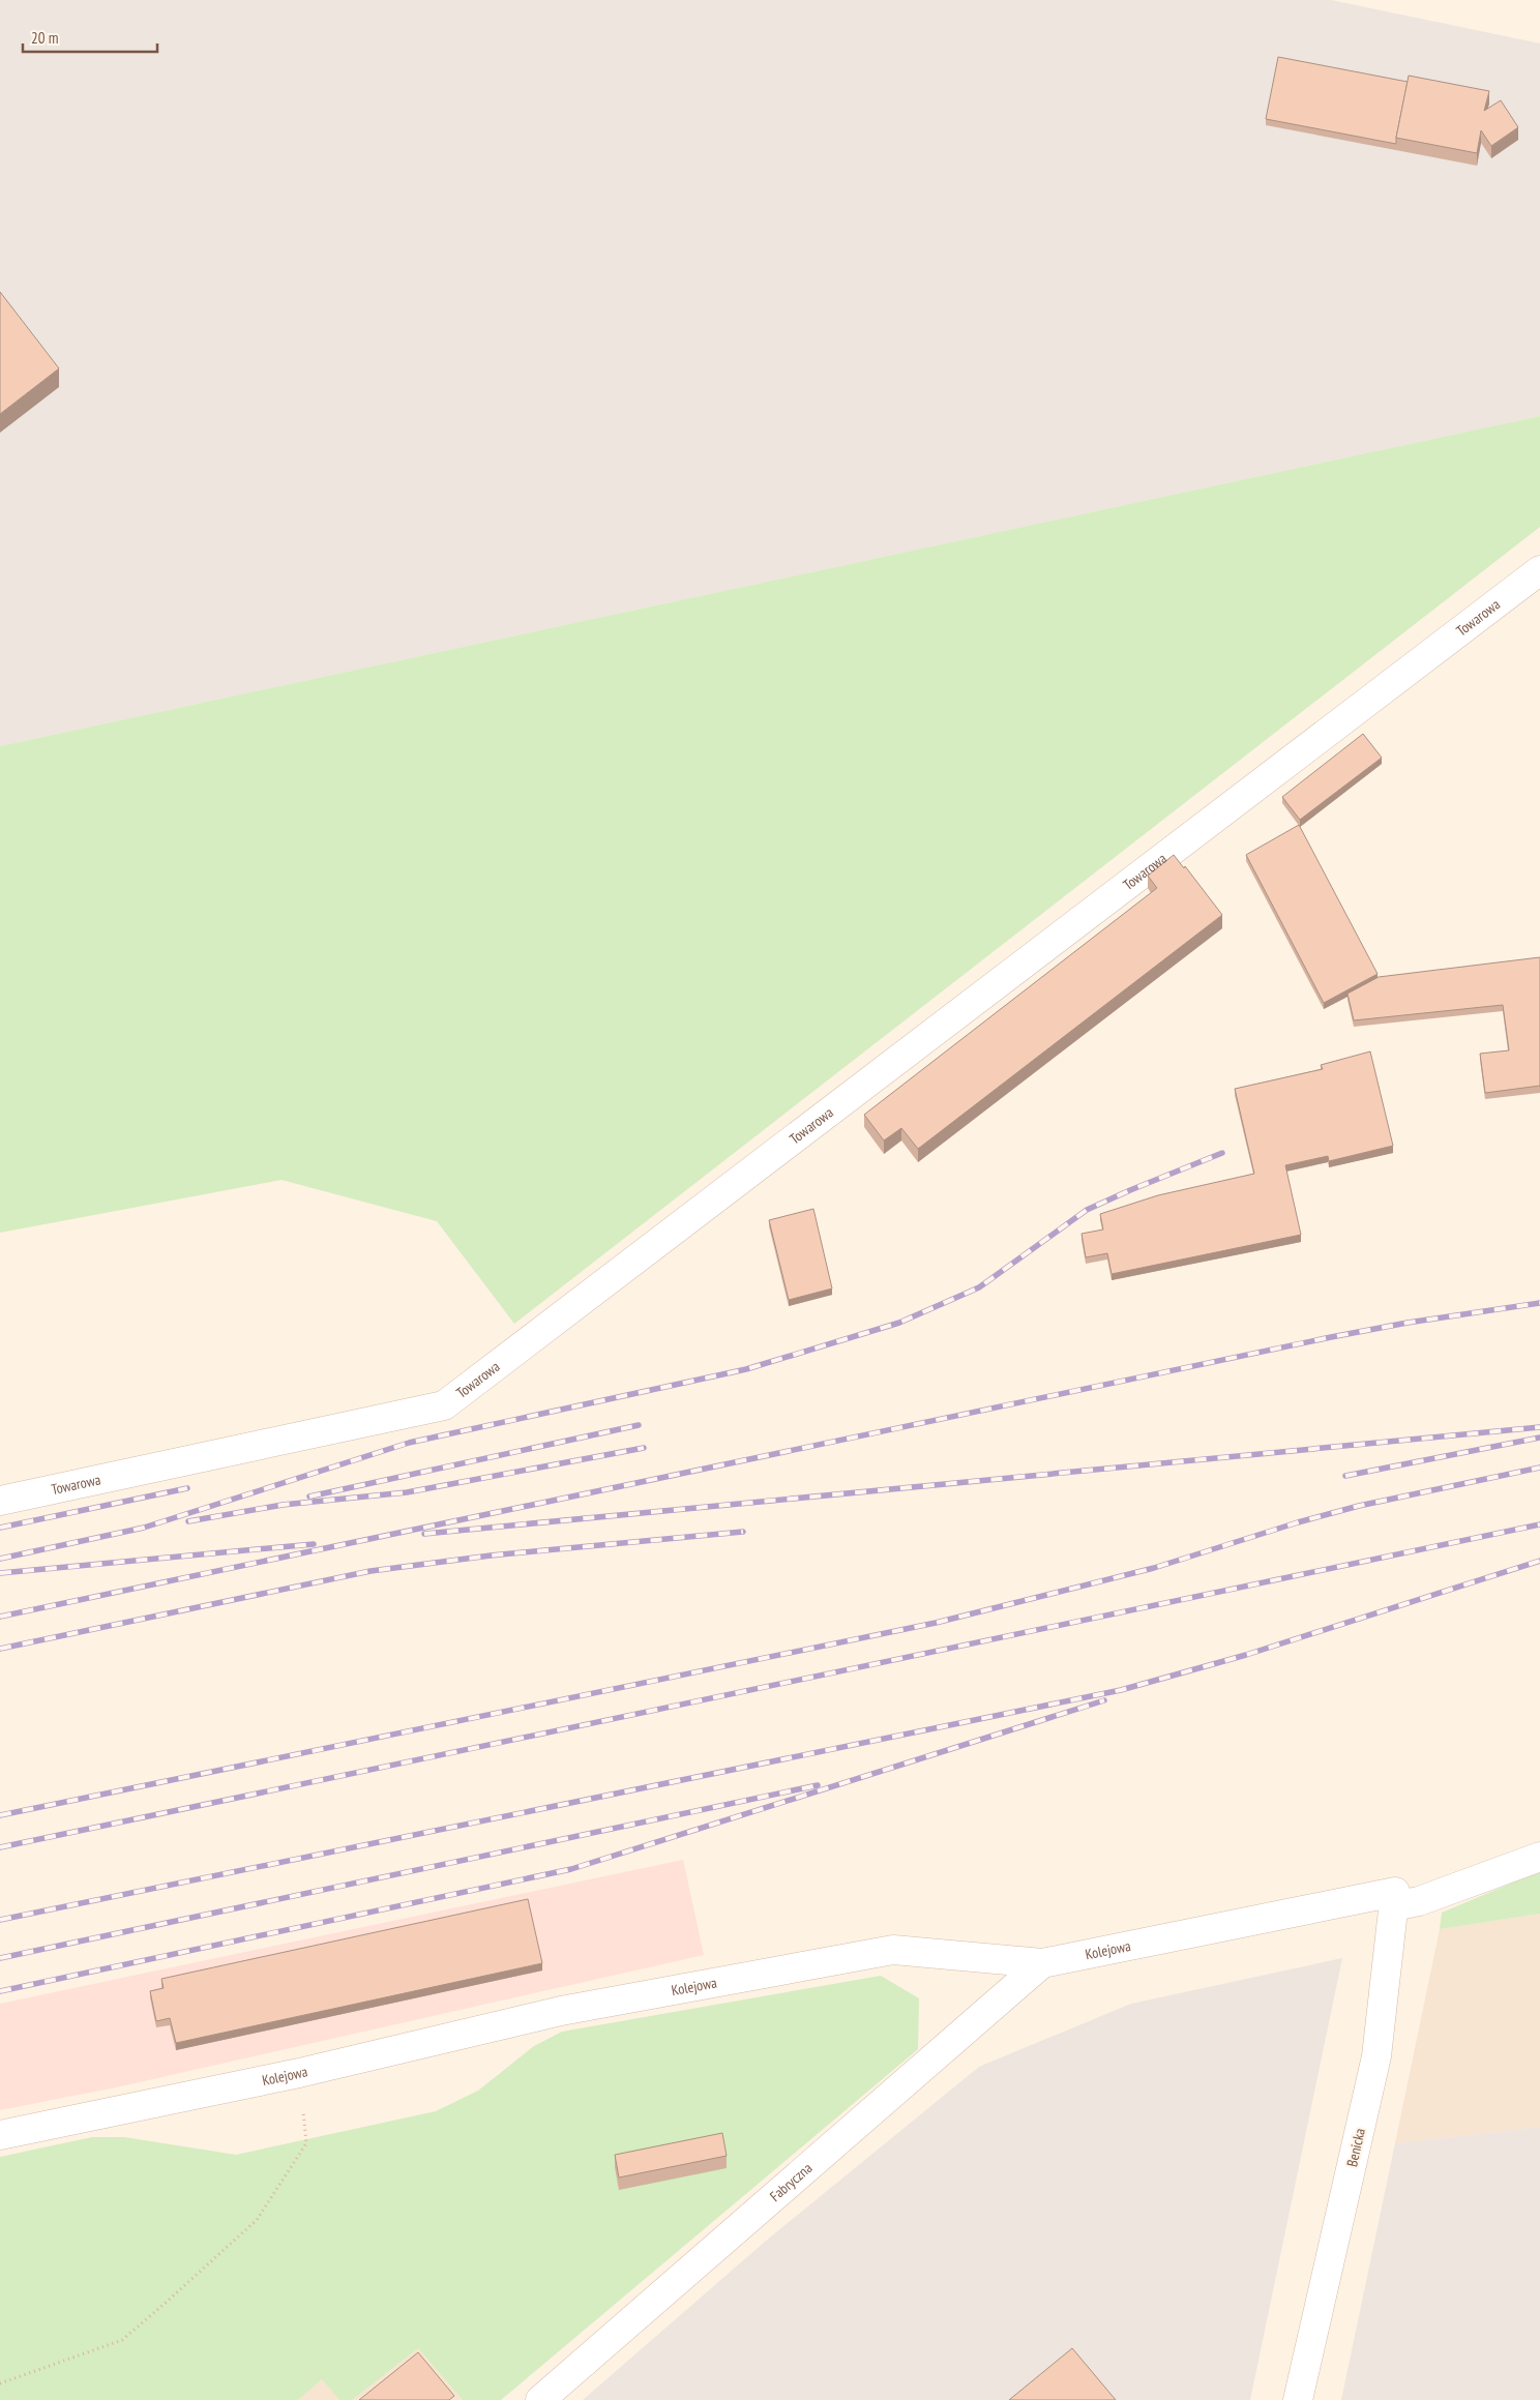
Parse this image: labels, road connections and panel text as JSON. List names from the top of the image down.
{
  "streets": {
    "street": [
      "Towarowa",
      "Kolejowa",
      "Benicka",
      "Fabryczna"
    ]
  },
  "crossings": [
    ["Kolejowa", "Benicka"],
    ["Kolejowa", "Fabryczna"]
  ],
  "scale_bar": "20 m"
}
